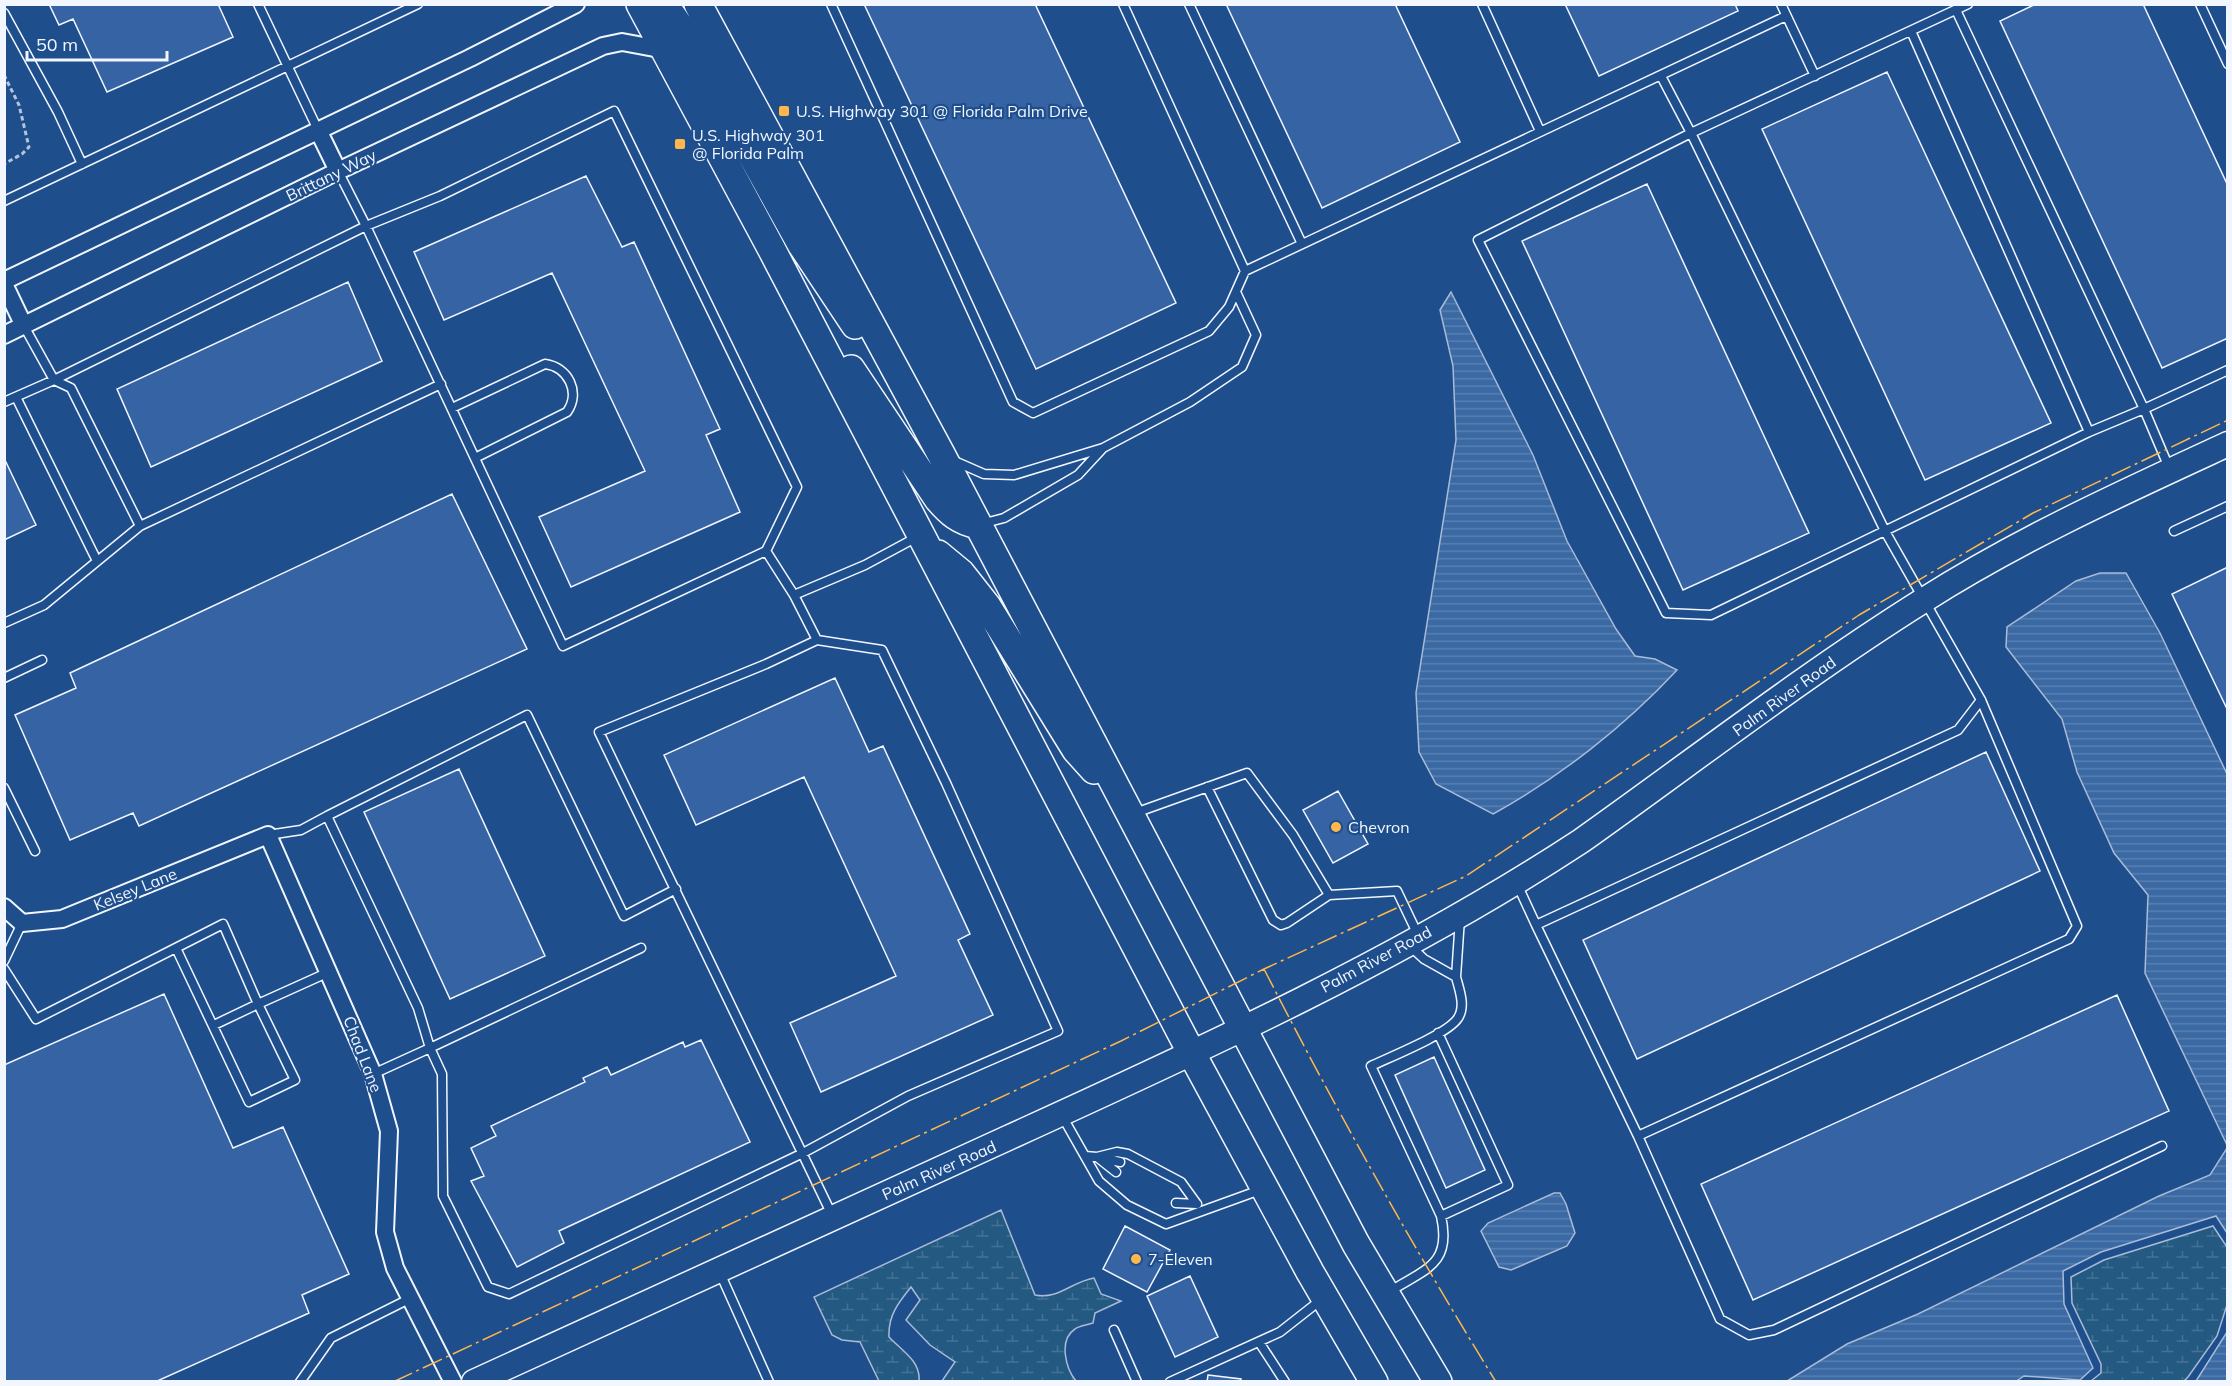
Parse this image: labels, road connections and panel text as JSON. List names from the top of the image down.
{
  "streets": {
    "street": [
      "Brittany Way",
      "Palm River Road",
      "Kelsey Lane",
      "Chad Lane"
    ]
  },
  "crossings": [
    ["Kelsey Lane", "Chad Lane"]
  ],
  "places": {
    "transit": ["U.S. Highway 301 @ Florida Palm Drive", "U.S. Highway 301 @ Florida Palm"],
    "other": ["Chevron", "7-Eleven"]
  },
  "scale_bar": "50 m"
}
